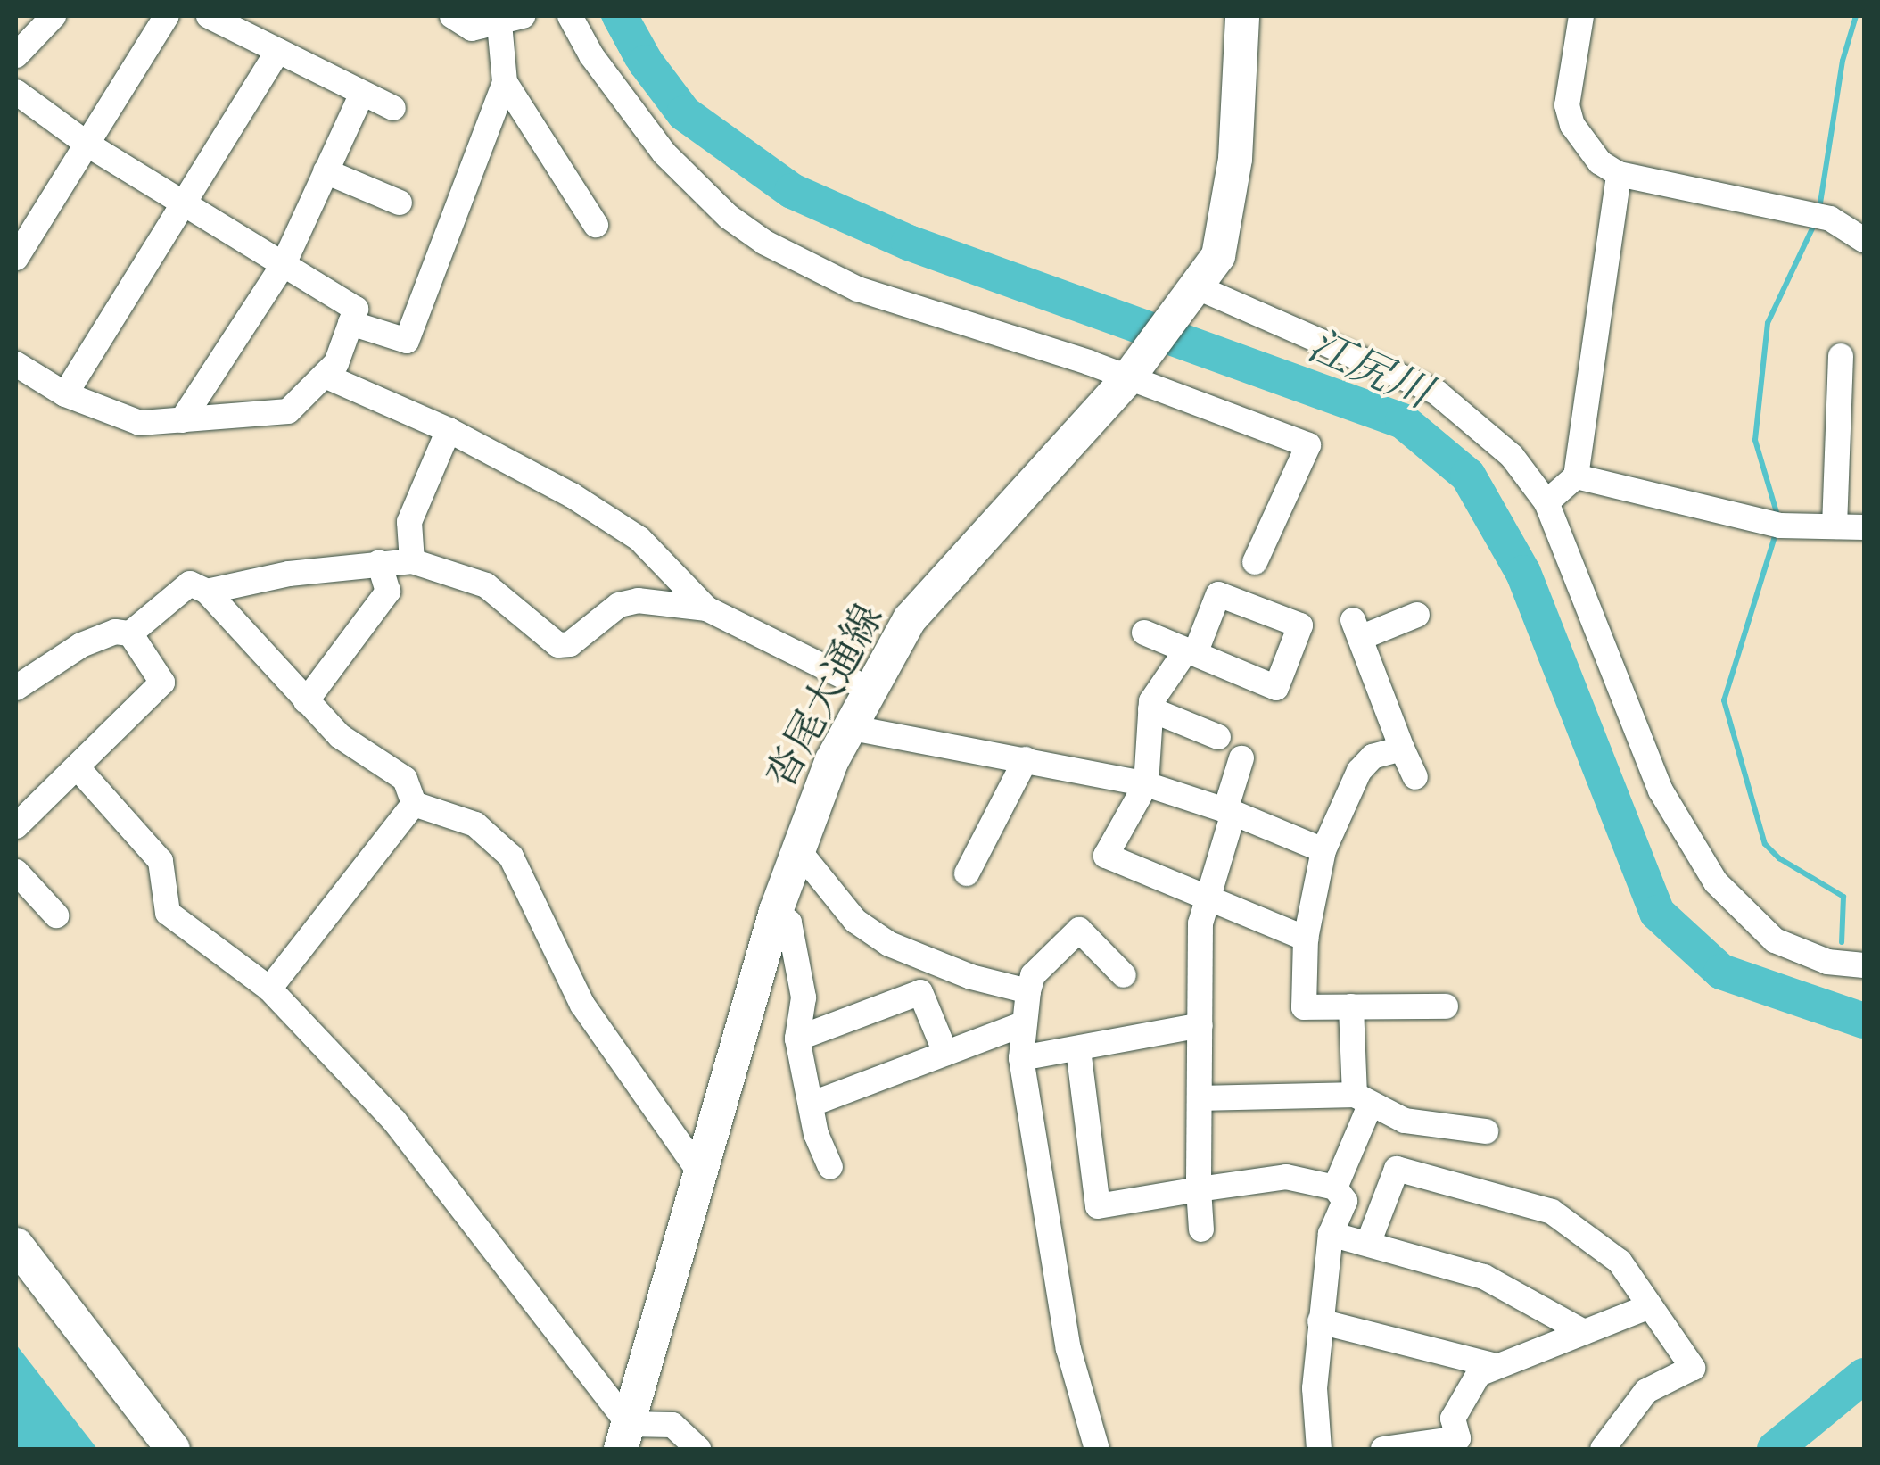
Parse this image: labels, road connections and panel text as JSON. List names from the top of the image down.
{
  "streets": {
    "main road": ["沓尾大通線"]
  },
  "water": ["江尻川"]
}
